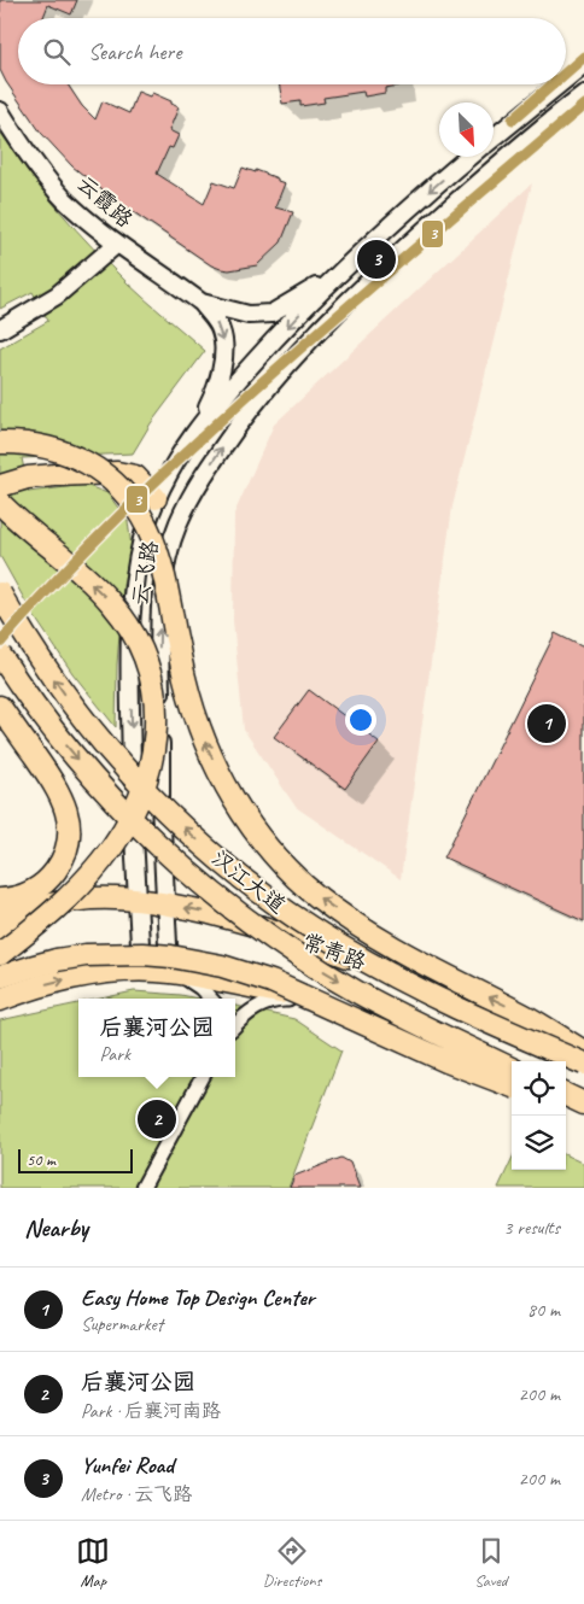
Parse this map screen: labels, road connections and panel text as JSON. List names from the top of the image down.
{
  "streets": {
    "main road": ["汉江大道", "常青路"],
    "street": ["云霞路", "云飞路"]
  },
  "crossings": [
    ["云飞路", "常青路"]
  ],
  "lines": ["metro line 3"],
  "scale_bar": "50 m",
  "north": "bottom right",
  "page": {
    "search": "Search here",
    "pins": ["3", "1", "2"],
    "popup": ["后襄河公园", "Park"],
    "scale": "50 m",
    "heading": ["Nearby", "3 results"],
    "list": [
      {
        "mark": "1",
        "name": "Easy Home Top Design Center",
        "note": "Supermarket",
        "value": "80 m"
      },
      {
        "mark": "2",
        "name": "后襄河公园",
        "note": "Park · 后襄河南路",
        "value": "200 m"
      },
      {
        "mark": "3",
        "name": "Yunfei Road",
        "note": "Metro · 云飞路",
        "value": "200 m"
      }
    ],
    "nav": ["Map", "Directions", "Saved"]
  }
}
